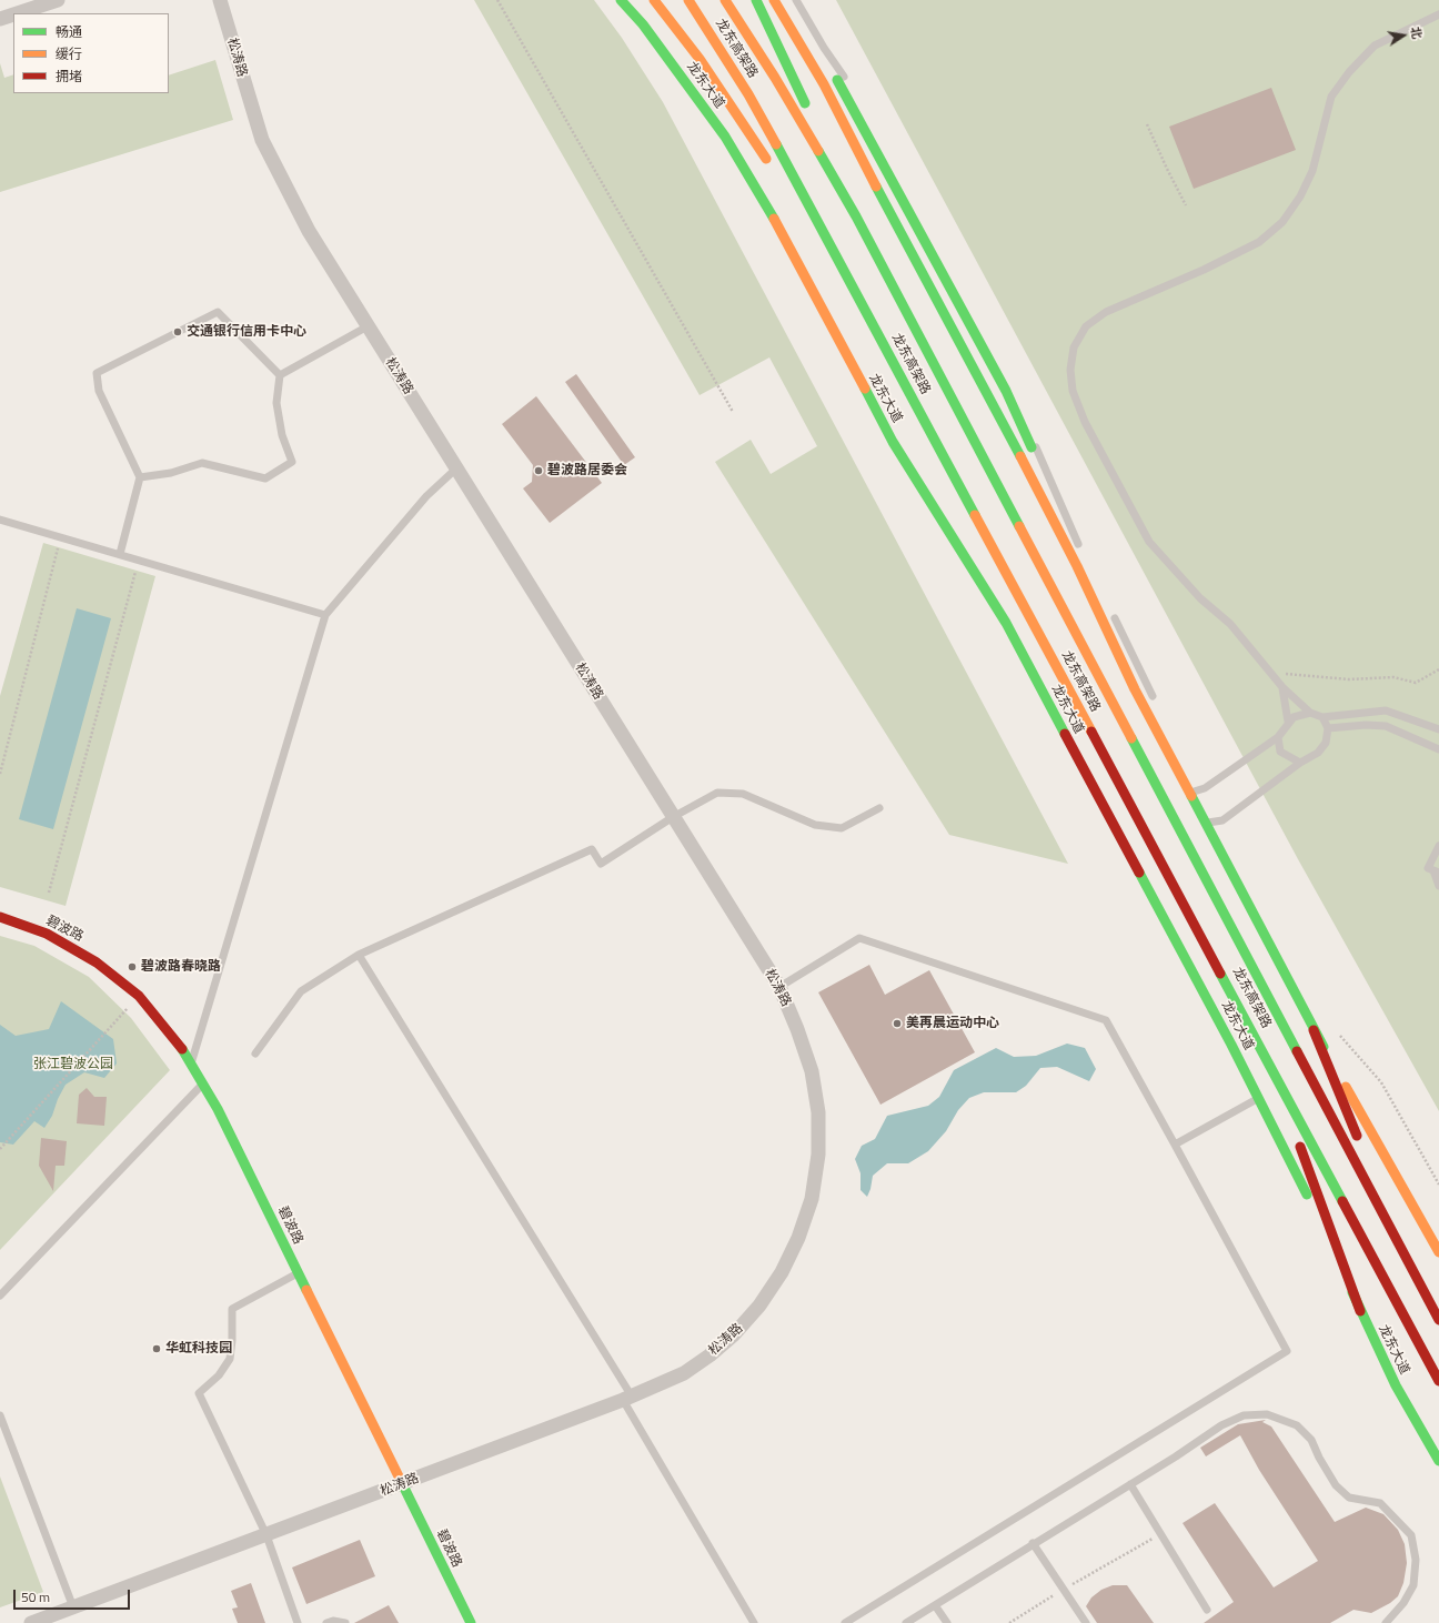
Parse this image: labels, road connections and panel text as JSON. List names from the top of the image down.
{
  "streets": {
    "main road": ["龙东高架路", "龙东大道", "碧波路"],
    "street": ["松涛路"]
  },
  "crossings": [
    ["松涛路", "碧波路"]
  ],
  "parks": ["张江碧波公园"],
  "places": [
    "交通银行信用卡中心",
    "碧波路居委会",
    "碧波路春晓路",
    "美再晨运动中心",
    "华虹科技园"
  ],
  "legend": ["畅通", "缓行", "拥堵"],
  "scale_bar": "50 m",
  "north": "right"
}
